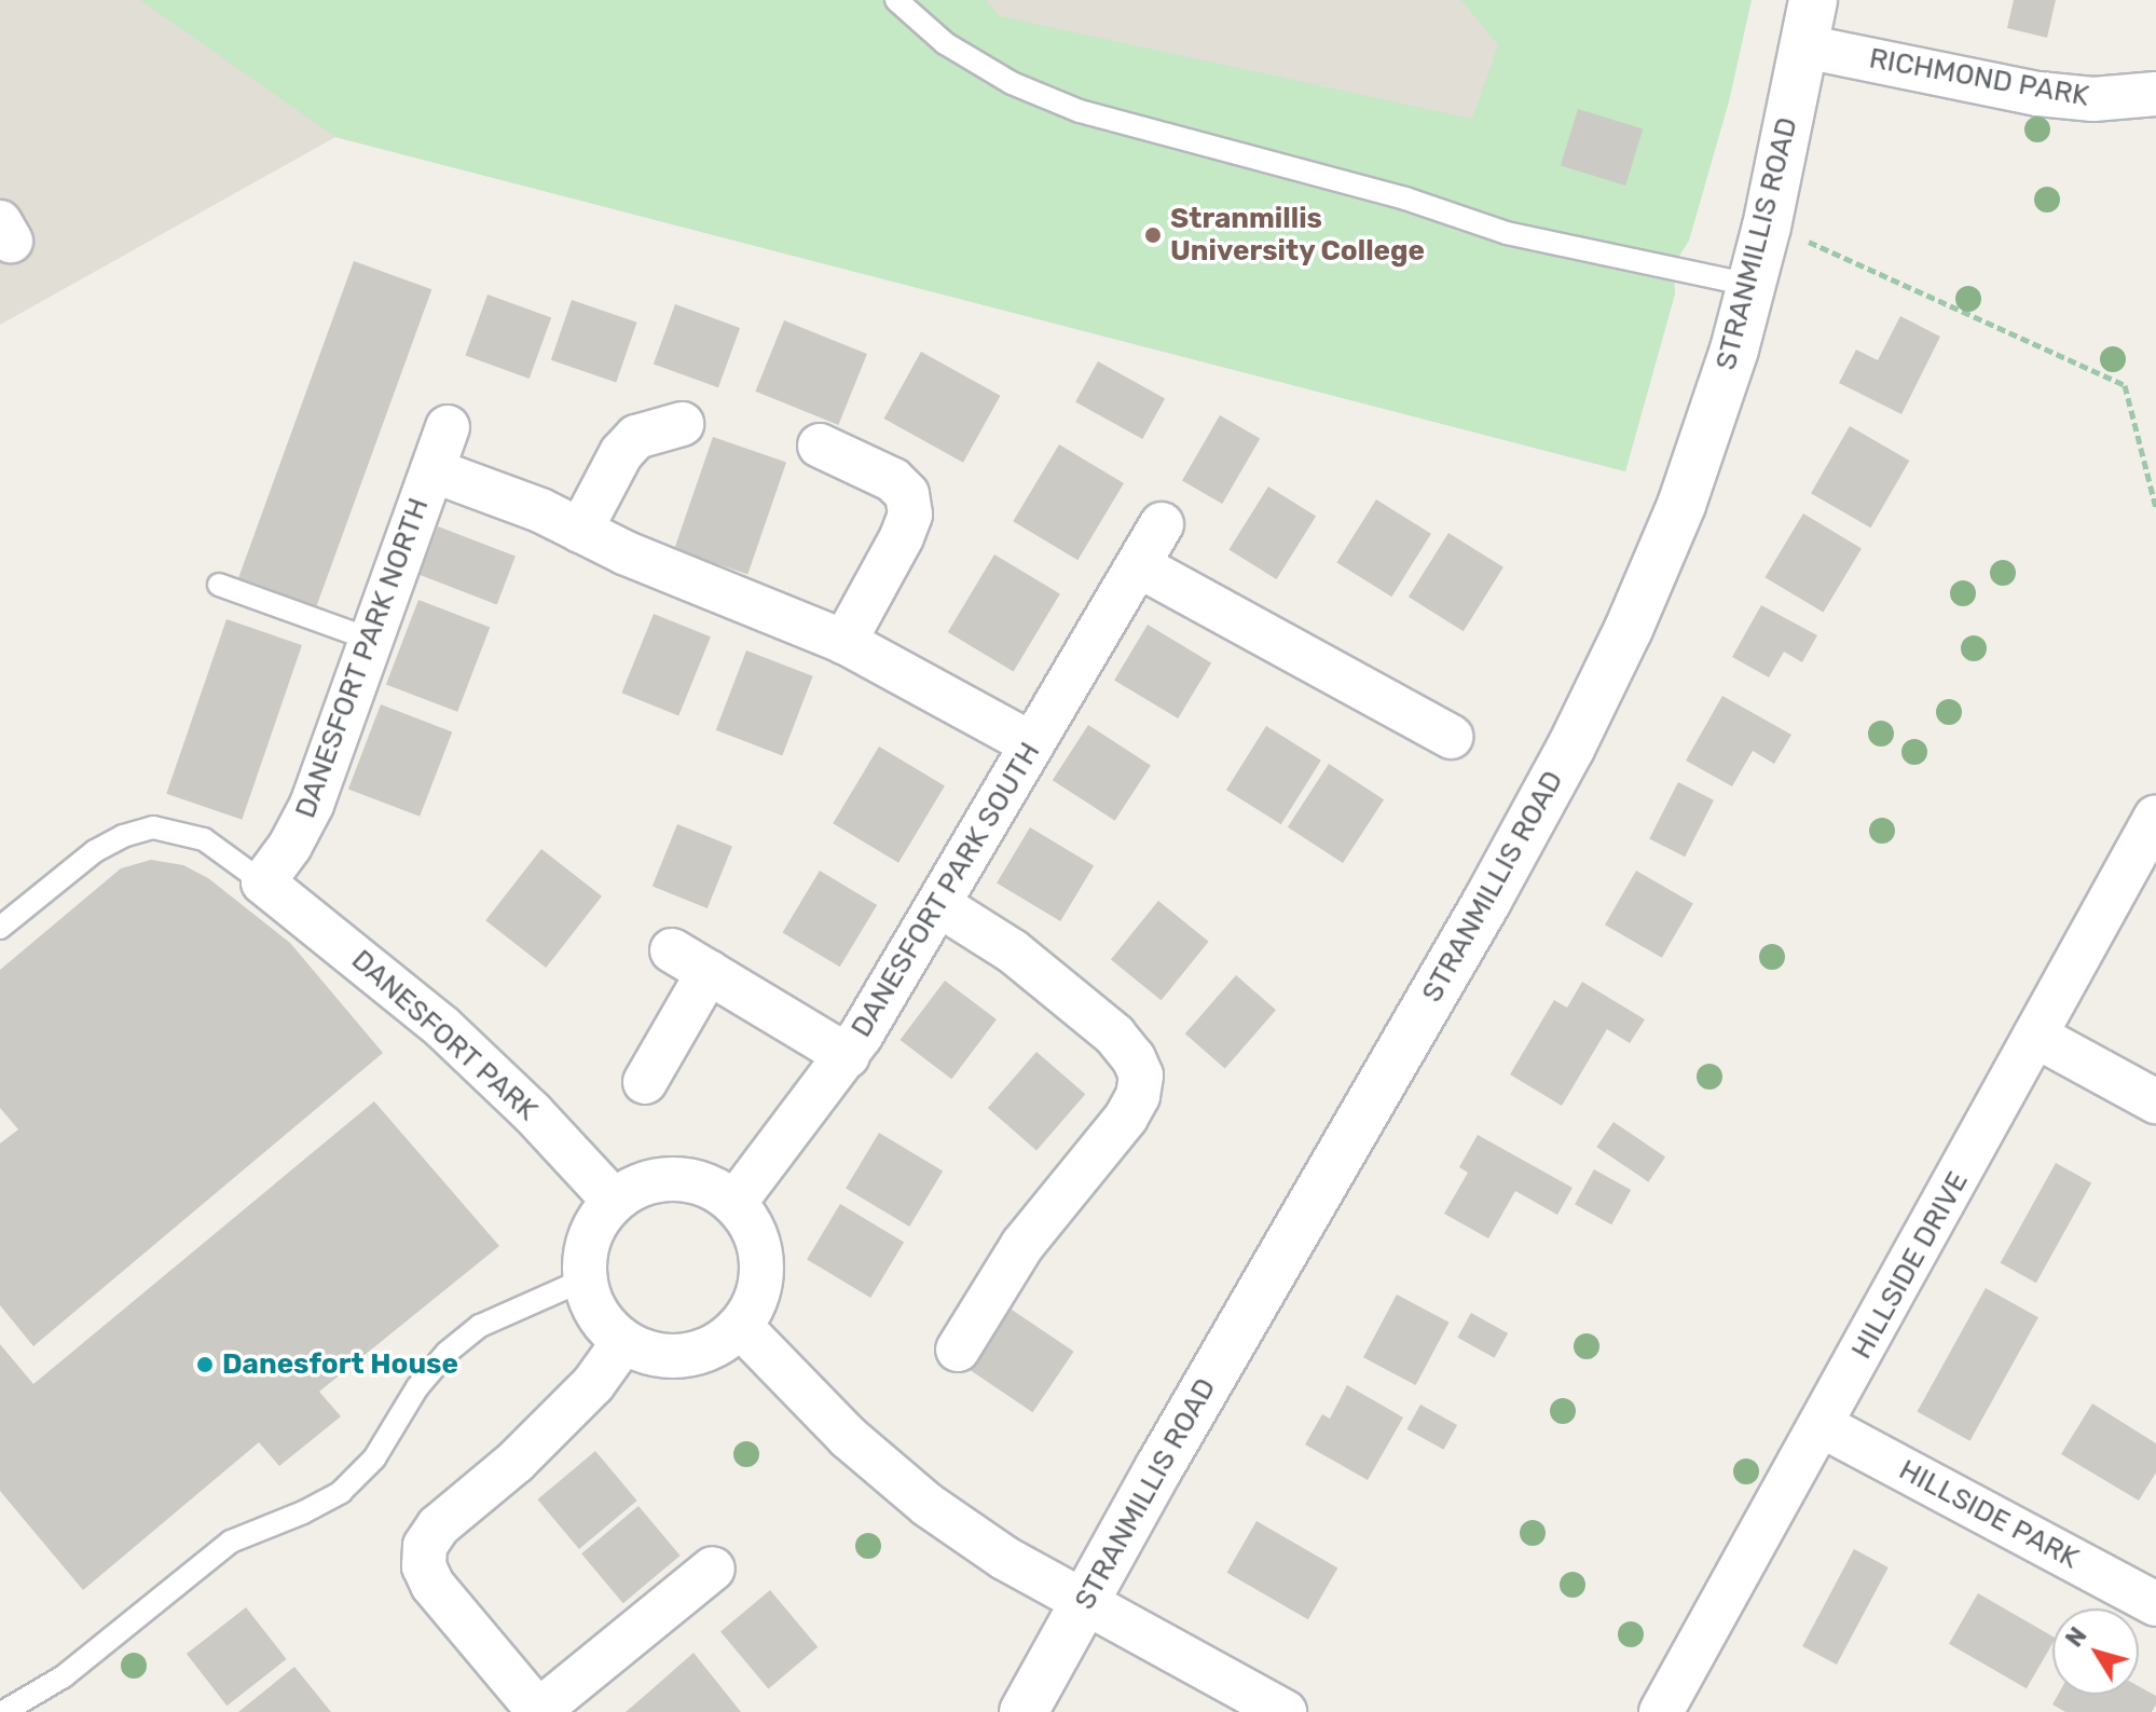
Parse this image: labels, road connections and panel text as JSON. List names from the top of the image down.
{
  "streets": {
    "street": [
      "RICHMOND PARK",
      "STRANMILLIS ROAD",
      "DANESFORT PARK NORTH",
      "DANESFORT PARK SOUTH",
      "DANESFORT PARK",
      "HILLSIDE DRIVE",
      "HILLSIDE PARK"
    ]
  },
  "crossings": [
    ["RICHMOND PARK", "STRANMILLIS ROAD"],
    ["DANESFORT PARK NORTH", "DANESFORT PARK"],
    ["DANESFORT PARK SOUTH", "DANESFORT PARK"],
    ["HILLSIDE DRIVE", "HILLSIDE PARK"]
  ],
  "places": ["Stranmillis University College", "Danesfort House"],
  "north": "top left"
}
